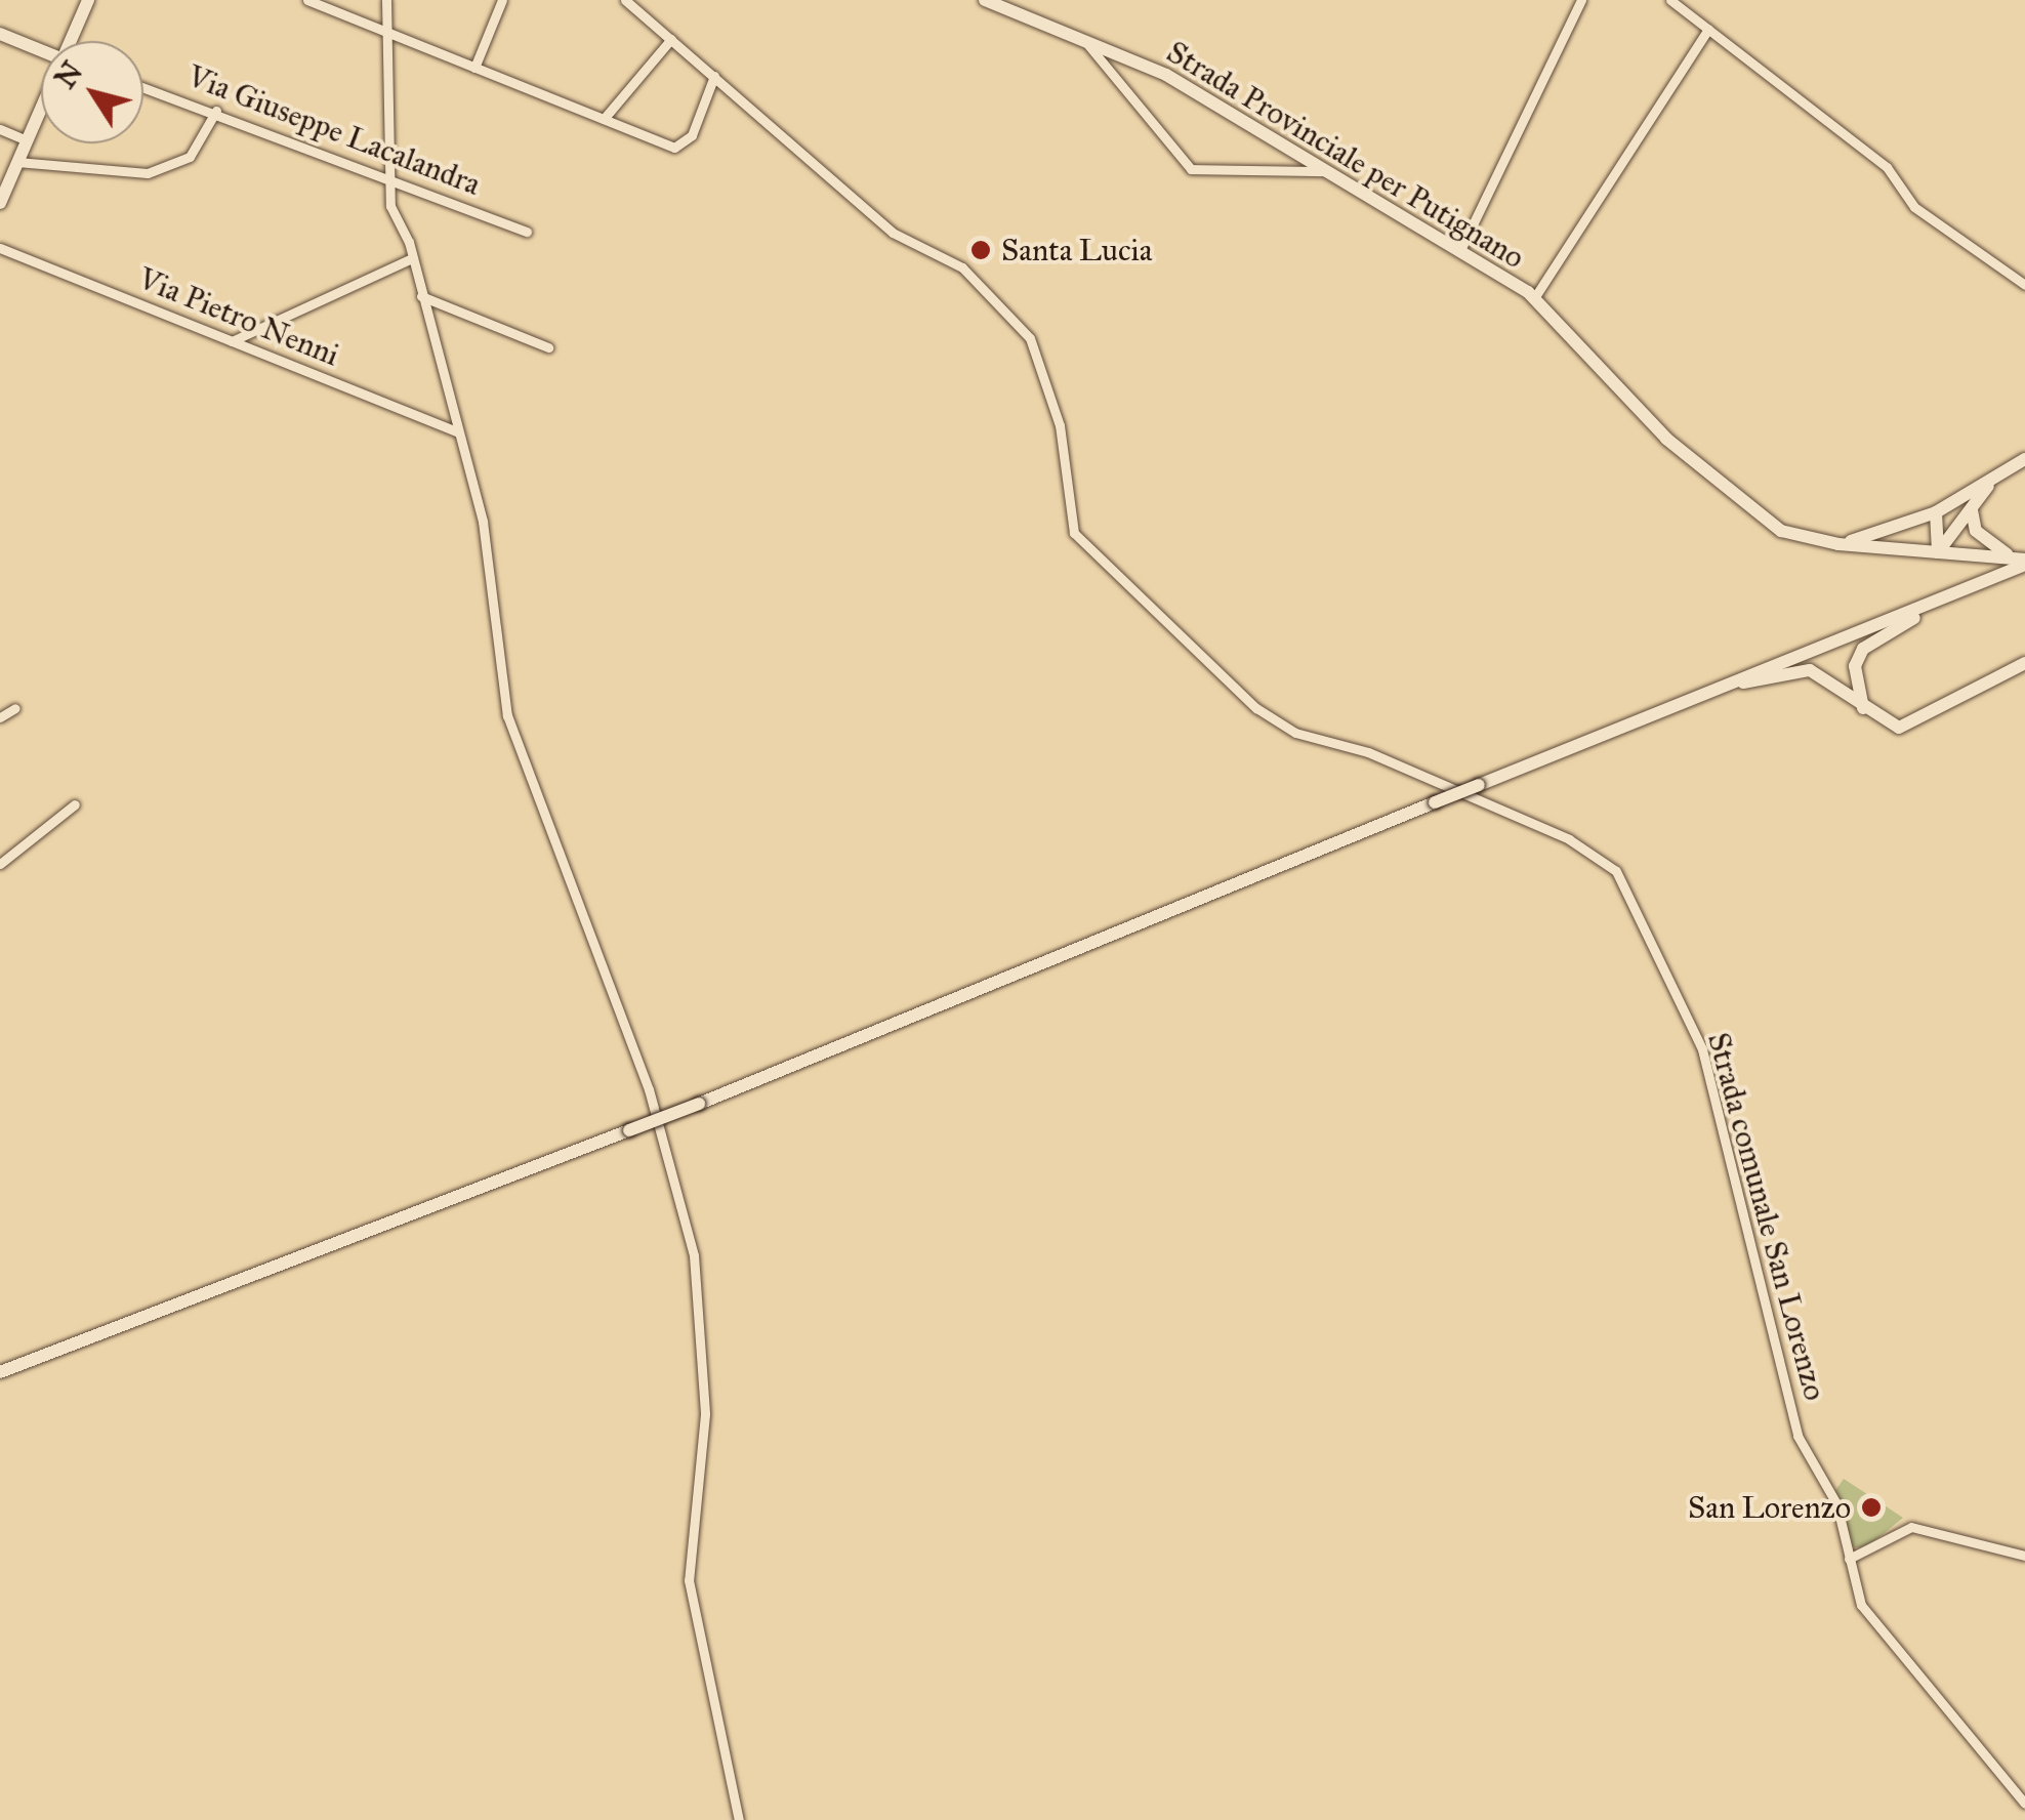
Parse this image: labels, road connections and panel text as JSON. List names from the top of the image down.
{
  "streets": {
    "main road": ["Strada Provinciale per Putignano"],
    "street": ["Via Giuseppe Lacalandra", "Via Pietro Nenni", "Strada comunale San Lorenzo"]
  },
  "places": ["Santa Lucia", "San Lorenzo"],
  "north": "top left"
}
